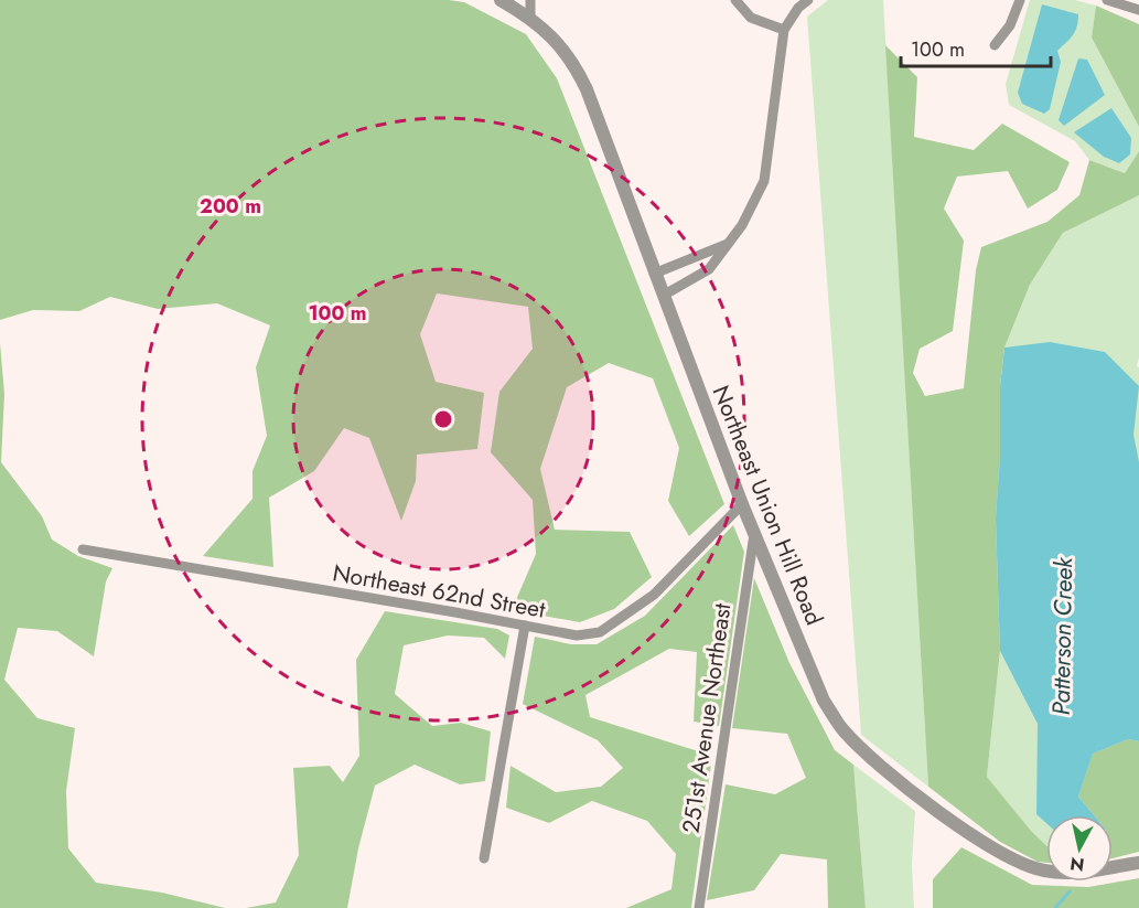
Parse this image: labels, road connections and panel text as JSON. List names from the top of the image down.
{
  "streets": {
    "street": ["Northeast Union Hill Road", "Northeast 62nd Street", "251st Avenue Northeast"]
  },
  "crossings": [
    ["Northeast Union Hill Road", "Northeast 62nd Street"],
    ["Northeast Union Hill Road", "251st Avenue Northeast"]
  ],
  "water": ["Patterson Creek"],
  "scale_bar": "100 m",
  "north": "bottom",
  "rings": ["200 m", "100 m"]
}
